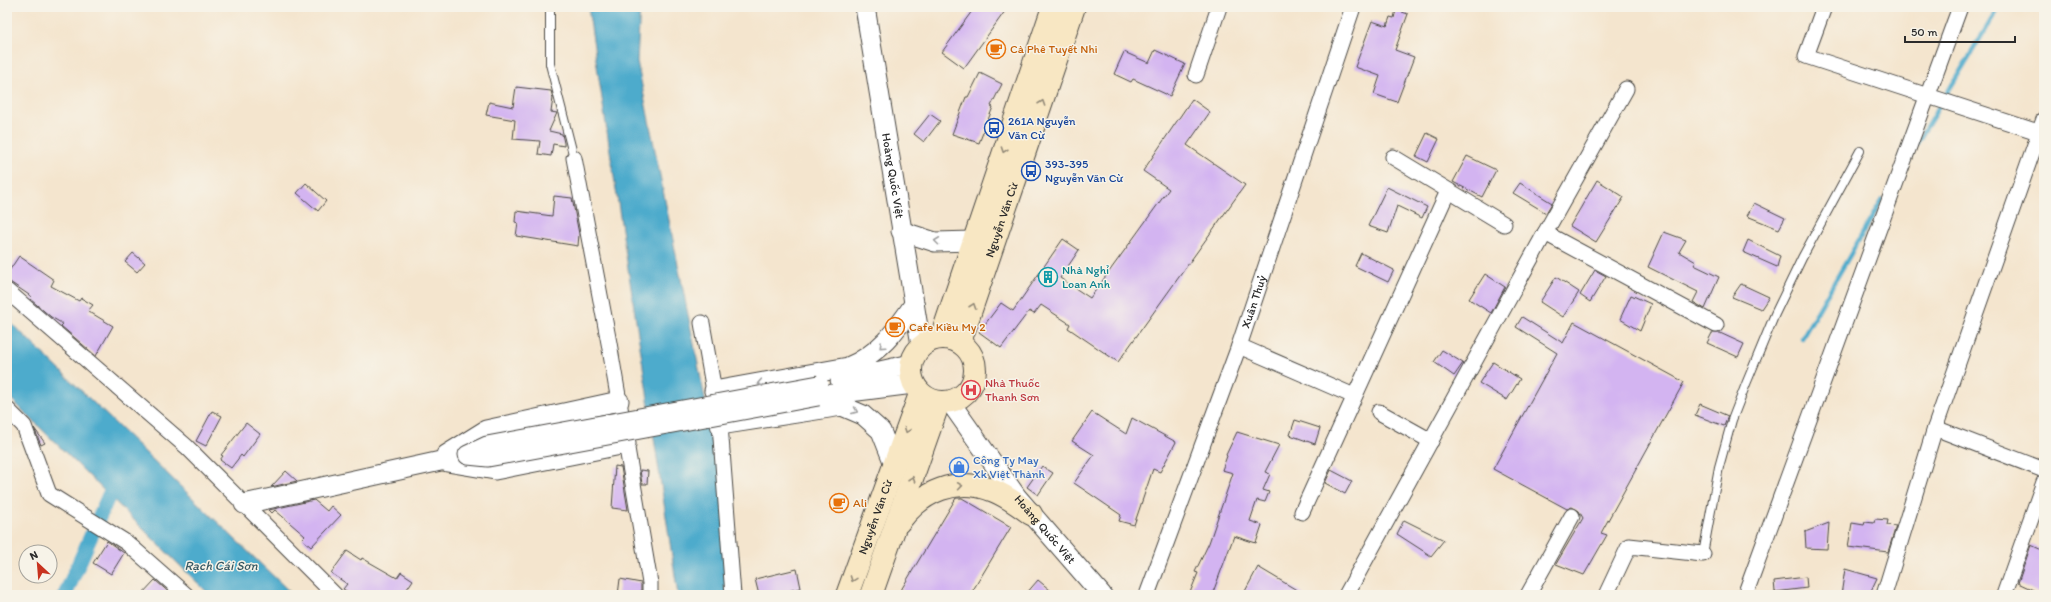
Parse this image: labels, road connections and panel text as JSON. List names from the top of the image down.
{
  "streets": {
    "main road": ["Nguyễn Văn Cừ"],
    "street": ["Hoàng Quốc Việt", "Xuân Thuỷ"]
  },
  "crossings": [
    ["Hoàng Quốc Việt", "Nguyễn Văn Cừ"]
  ],
  "water": ["Rạch Cái Sơn"],
  "places": {
    "cafe": ["Cà Phê Tuyết Nhi", "Cafe Kiều My 2", "Ali"],
    "bus stop": ["261A Nguyễn Văn Cừ", "393-395 Nguyễn Văn Cừ"],
    "building": ["Nhà Nghỉ Loan Anh"],
    "hospital": ["Nhà Thuốc Thanh Sơn"],
    "shop": ["Công Ty May Xk Việt Thành"]
  },
  "scale_bar": "50 m",
  "north": "top left"
}
